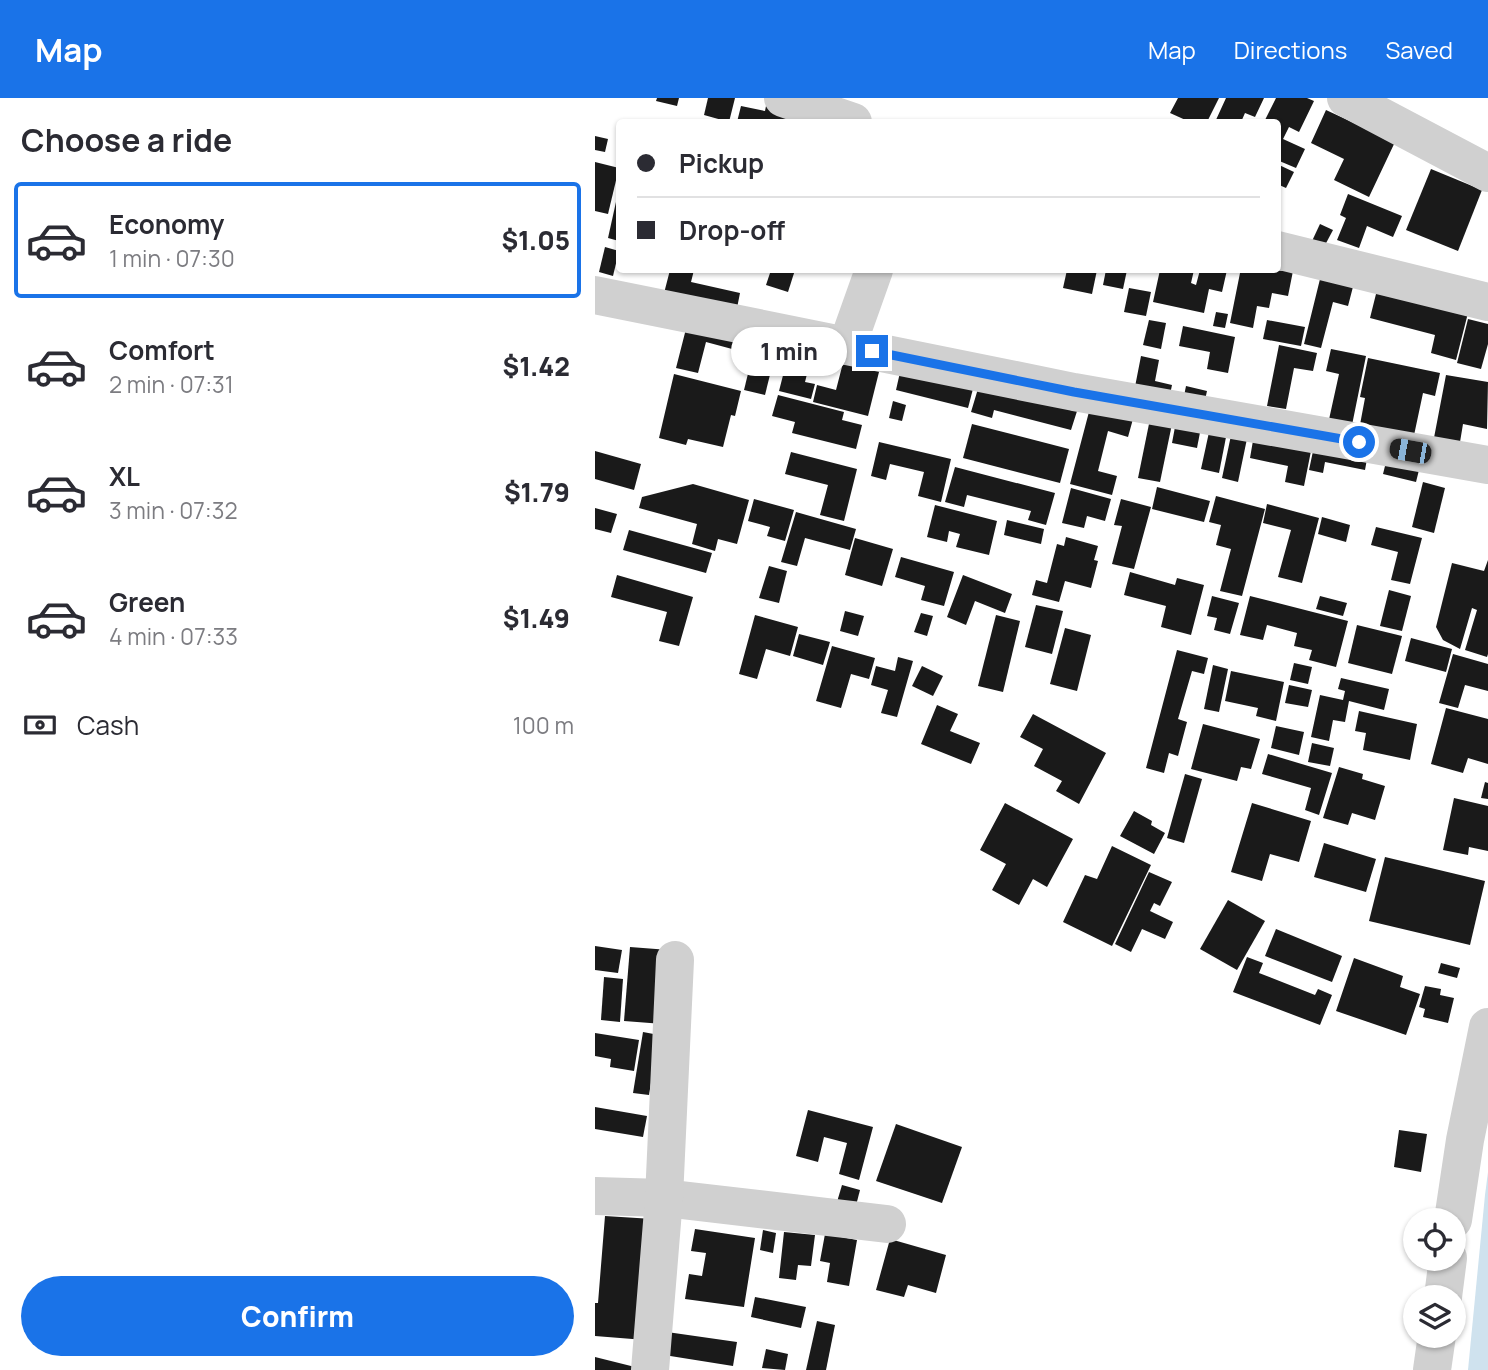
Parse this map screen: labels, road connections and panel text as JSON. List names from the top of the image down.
{
  "page": {
    "header": "Map",
    "nav": ["Map", "Directions", "Saved"],
    "heading": "Choose a ride",
    "banner": ["Pickup", "Drop-off"],
    "list": [
      {
        "name": "Economy",
        "note": "1 min · 07:30",
        "value": "$1.05"
      },
      {
        "name": "Comfort",
        "note": "2 min · 07:31",
        "value": "$1.42"
      },
      {
        "name": "XL",
        "note": "3 min · 07:32",
        "value": "$1.79"
      },
      {
        "name": "Green",
        "note": "4 min · 07:33",
        "value": "$1.49"
      }
    ],
    "bubble": "1 min",
    "pay": ["Cash", "100 m"],
    "buttons": "Confirm"
  }
}
